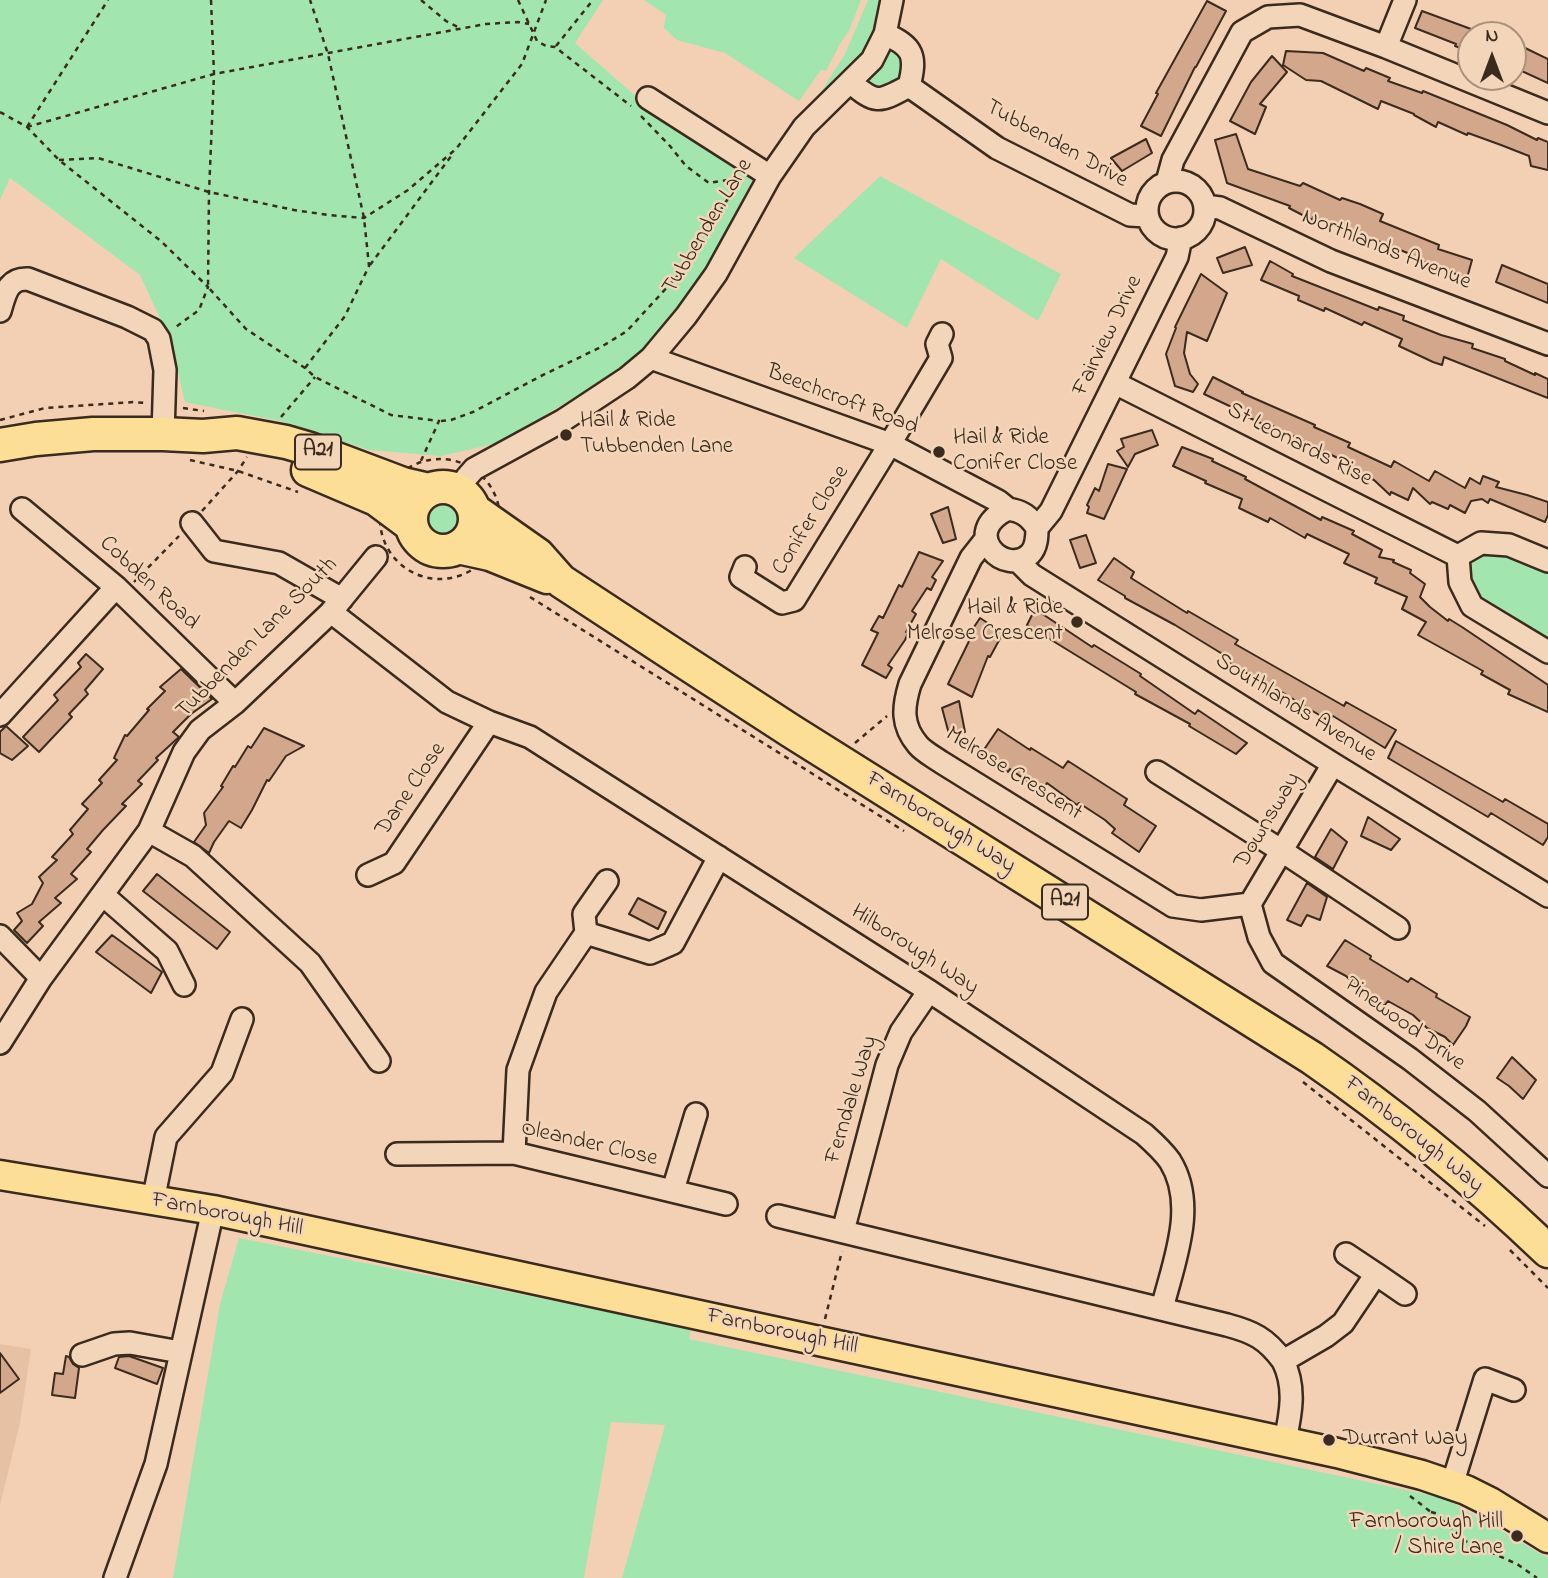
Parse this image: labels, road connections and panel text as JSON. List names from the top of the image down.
{
  "streets": {
    "highway": ["A21", "Farnborough Way"],
    "main road": ["Farnborough Hill"],
    "street": [
      "Tubbenden Drive",
      "Tubbenden Lane",
      "Northlands Avenue",
      "Fairview Drive",
      "Beechcroft Road",
      "St Leonards Rise",
      "Conifer Close",
      "Cobden Road",
      "Tubbenden Lane South",
      "Southlands Avenue",
      "Melrose Crescent",
      "Dane Close",
      "Downsway",
      "Hilborough Way",
      "Pinewood Drive",
      "Ferndale Way",
      "Oleander Close"
    ]
  },
  "crossings": [
    ["Tubbenden Drive", "Northlands Avenue"],
    ["Tubbenden Drive", "Fairview Drive"],
    ["Tubbenden Lane", "Beechcroft Road"],
    ["Tubbenden Lane", "Farnborough Way"],
    ["Northlands Avenue", "Fairview Drive"],
    ["Fairview Drive", "Beechcroft Road"],
    ["Fairview Drive", "St Leonards Rise"],
    ["Fairview Drive", "Southlands Avenue"],
    ["Beechcroft Road", "Conifer Close"],
    ["Beechcroft Road", "Southlands Avenue"],
    ["Cobden Road", "Tubbenden Lane South"],
    ["Tubbenden Lane South", "Hilborough Way"],
    ["Southlands Avenue", "Downsway"],
    ["Melrose Crescent", "Downsway"],
    ["Melrose Crescent", "Pinewood Drive"],
    ["Dane Close", "Hilborough Way"],
    ["Downsway", "Pinewood Drive"],
    ["Hilborough Way", "Ferndale Way"]
  ],
  "places": [
    "Hail & Ride Tubbenden Lane",
    "Hail & Ride Conifer Close",
    "Hail & Ride Melrose Crescent",
    "Durrant Way",
    "Farnborough Hill / Shire Lane"
  ],
  "north": "top"
}
